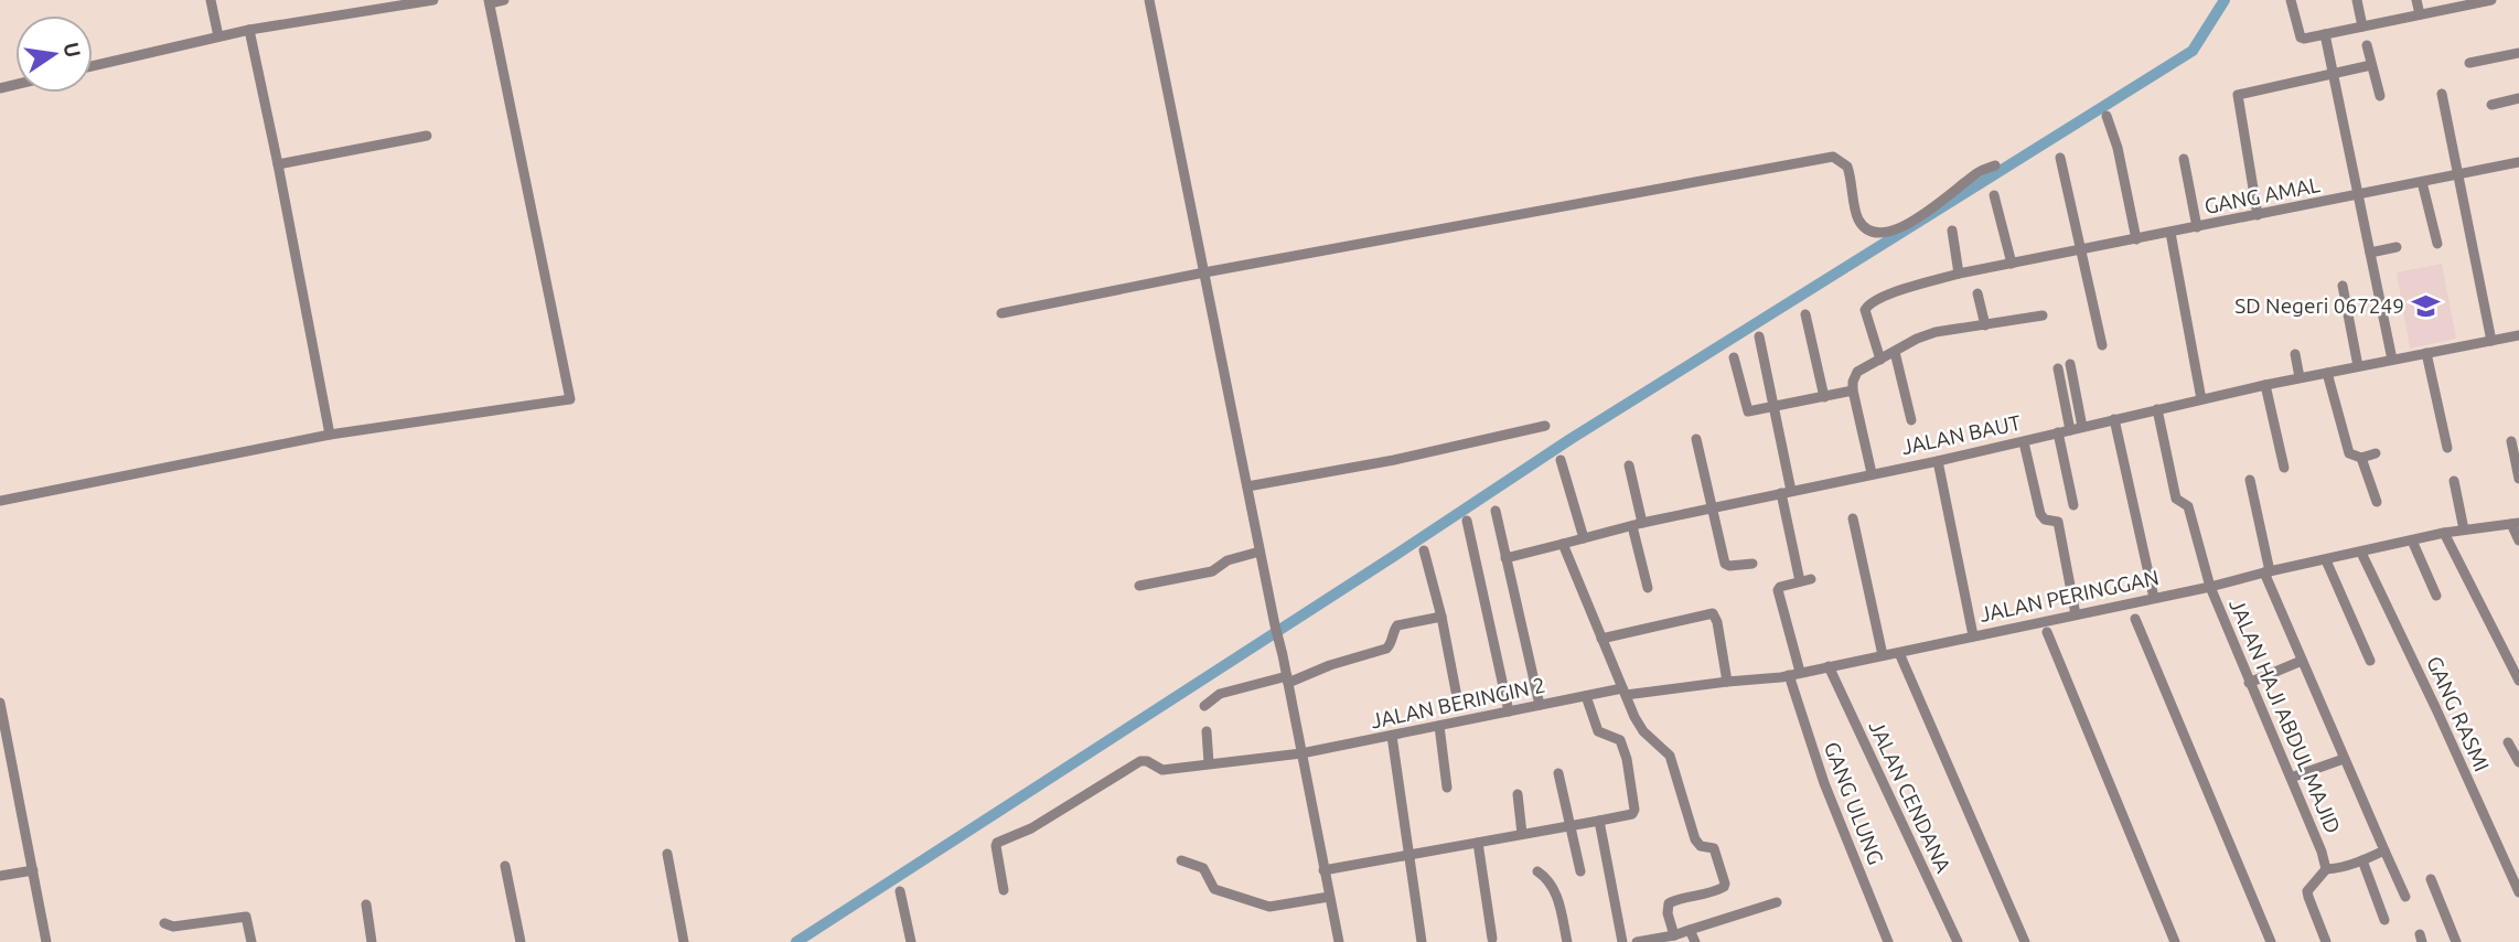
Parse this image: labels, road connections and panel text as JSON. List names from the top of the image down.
{
  "streets": {
    "street": [
      "GANG AMAL",
      "JALAN BAUT",
      "JALAN PERINGGAN",
      "JALAN BERINGIN 2",
      "GANG RASMI",
      "JALAN HAJI ABDUL MAJID",
      "JALAN CENDANA",
      "GANG ULUNG"
    ]
  },
  "crossings": [
    ["JALAN BAUT", "JALAN HAJI ABDUL MAJID"],
    ["JALAN BAUT", "GANG ULUNG"],
    ["JALAN PERINGGAN", "JALAN BERINGIN 2"],
    ["JALAN PERINGGAN", "GANG RASMI"],
    ["JALAN PERINGGAN", "JALAN HAJI ABDUL MAJID"],
    ["JALAN PERINGGAN", "JALAN CENDANA"],
    ["JALAN PERINGGAN", "GANG ULUNG"]
  ],
  "places": {
    "school or university": ["SD Negeri 067249"]
  },
  "north": "right"
}
